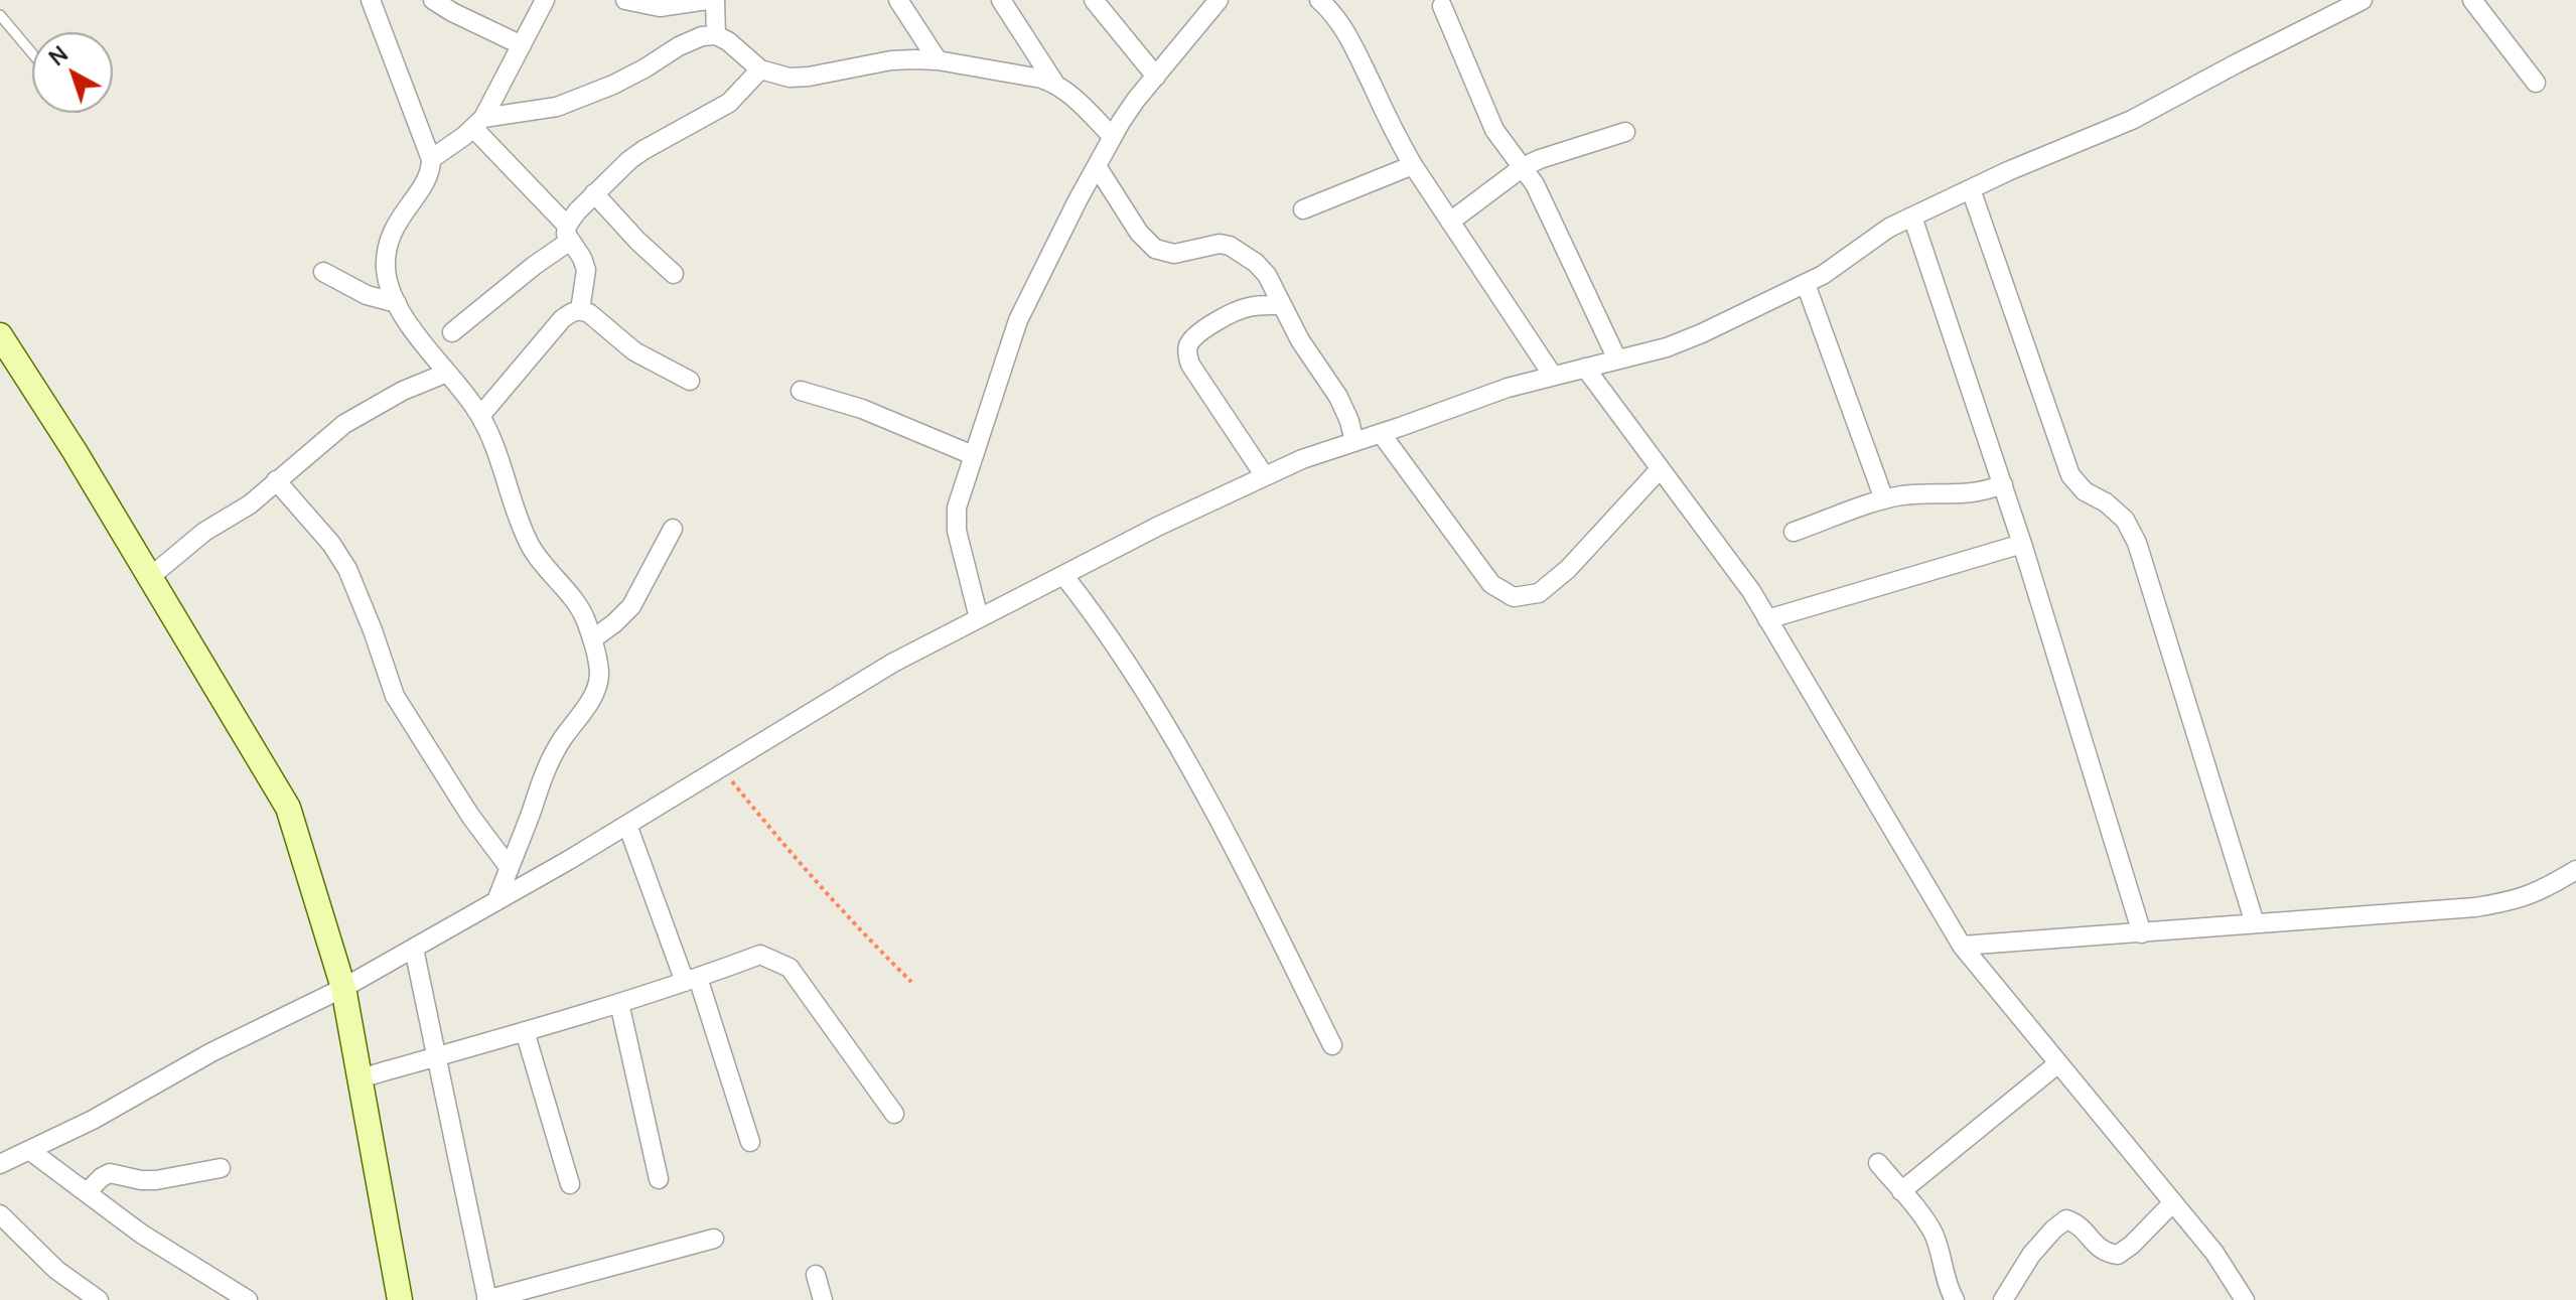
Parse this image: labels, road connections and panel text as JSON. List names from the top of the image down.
{
  "north": "top left"
}
